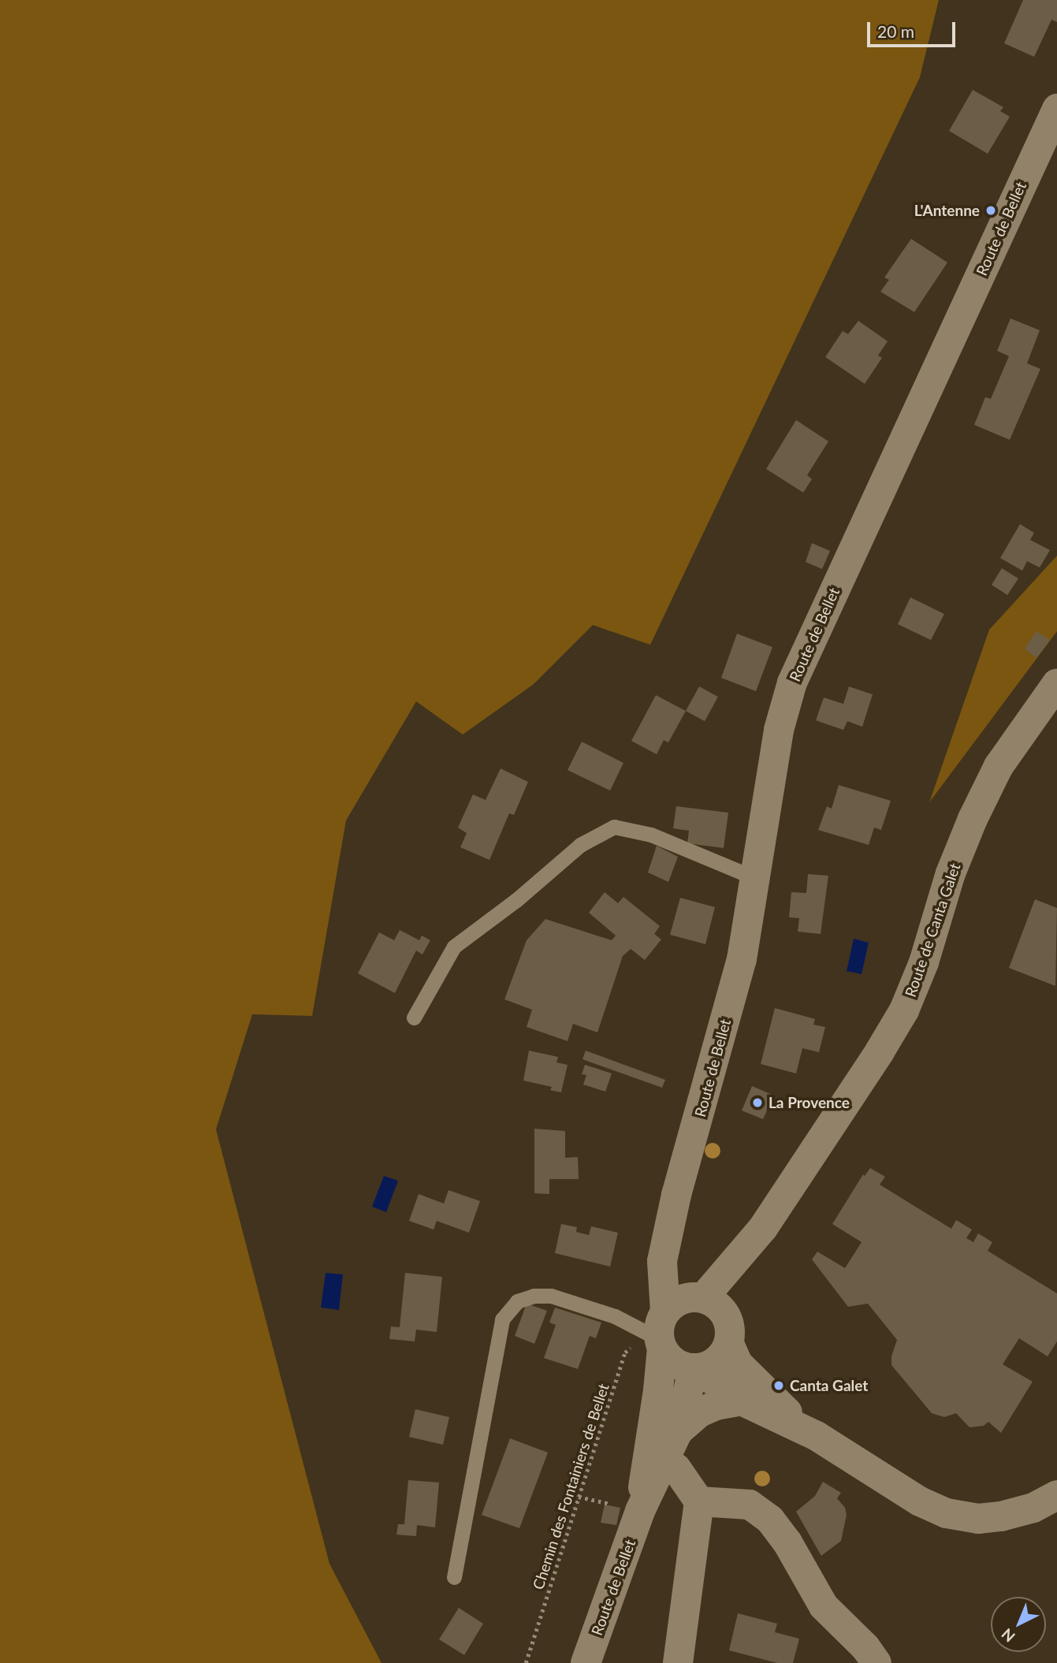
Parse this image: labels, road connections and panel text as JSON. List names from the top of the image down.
{
  "streets": {
    "street": ["Route de Bellet", "Route de Canta Galet"],
    "path": ["Chemin des Fontainiers de Bellet"]
  },
  "crossings": [
    ["Route de Bellet", "Route de Canta Galet"],
    ["Route de Bellet", "Chemin des Fontainiers de Bellet"],
    ["Route de Canta Galet", "Chemin des Fontainiers de Bellet"]
  ],
  "places": ["L'Antenne", "La Provence", "Canta Galet"],
  "scale_bar": "20 m",
  "north": "bottom left"
}
